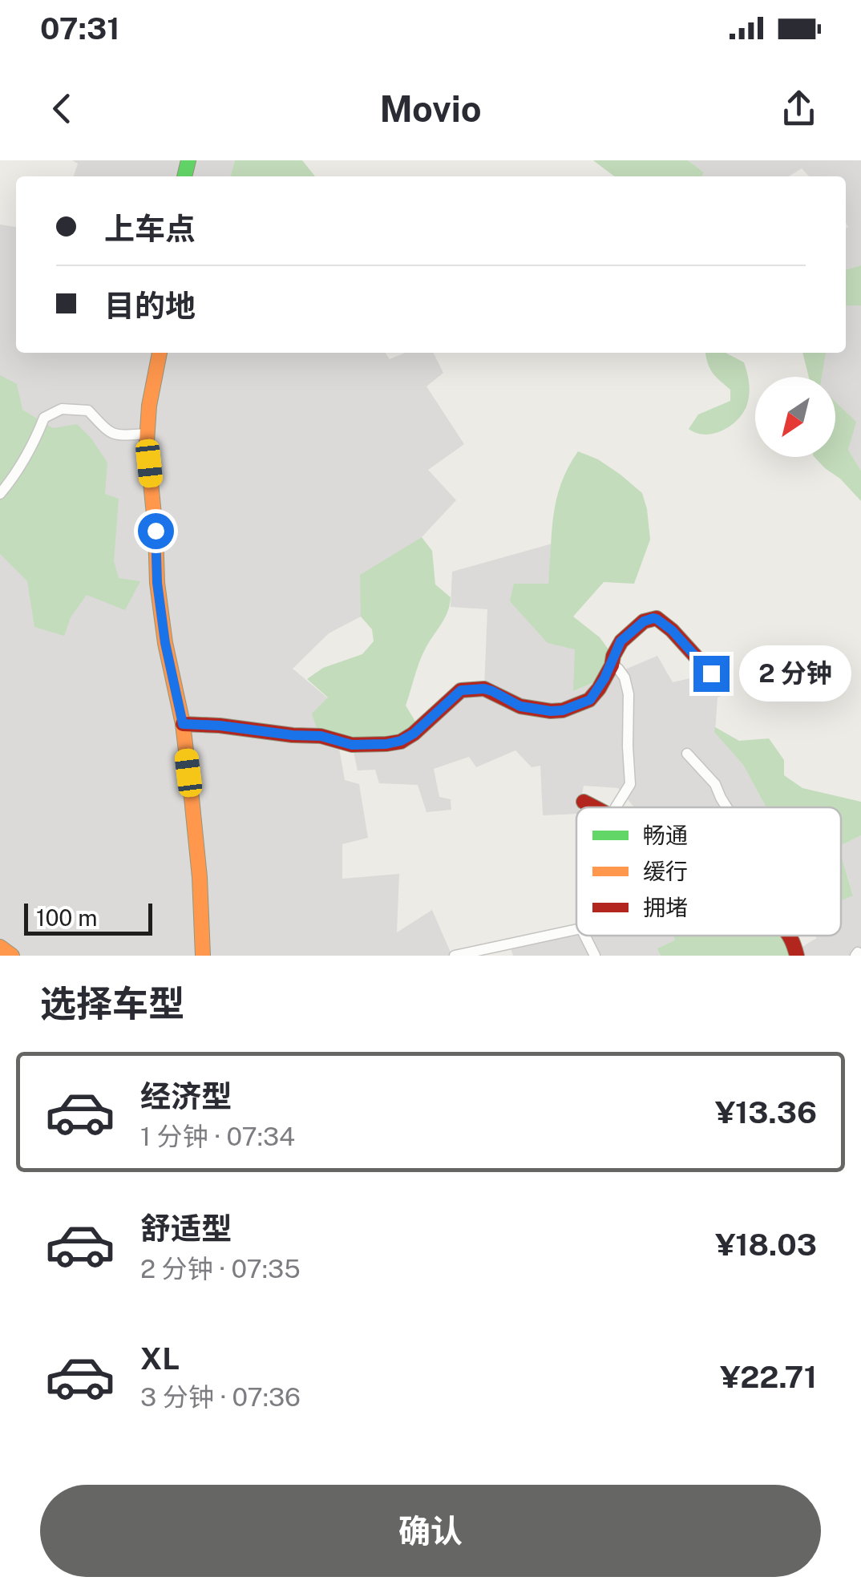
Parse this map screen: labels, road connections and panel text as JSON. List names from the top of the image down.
{
  "legend": ["畅通", "缓行", "拥堵"],
  "scale_bar": "100 m",
  "north": "bottom left",
  "page": {
    "status": "07:31",
    "header": "Movio",
    "banner": ["上车点", "目的地"],
    "bubble": "2 分钟",
    "scale": "100 m",
    "heading": "选择车型",
    "list": [
      {
        "name": "经济型",
        "note": "1 分钟 · 07:34",
        "value": "¥13.36"
      },
      {
        "name": "舒适型",
        "note": "2 分钟 · 07:35",
        "value": "¥18.03"
      },
      {
        "name": "XL",
        "note": "3 分钟 · 07:36",
        "value": "¥22.71"
      }
    ],
    "buttons": "确认"
  }
}
